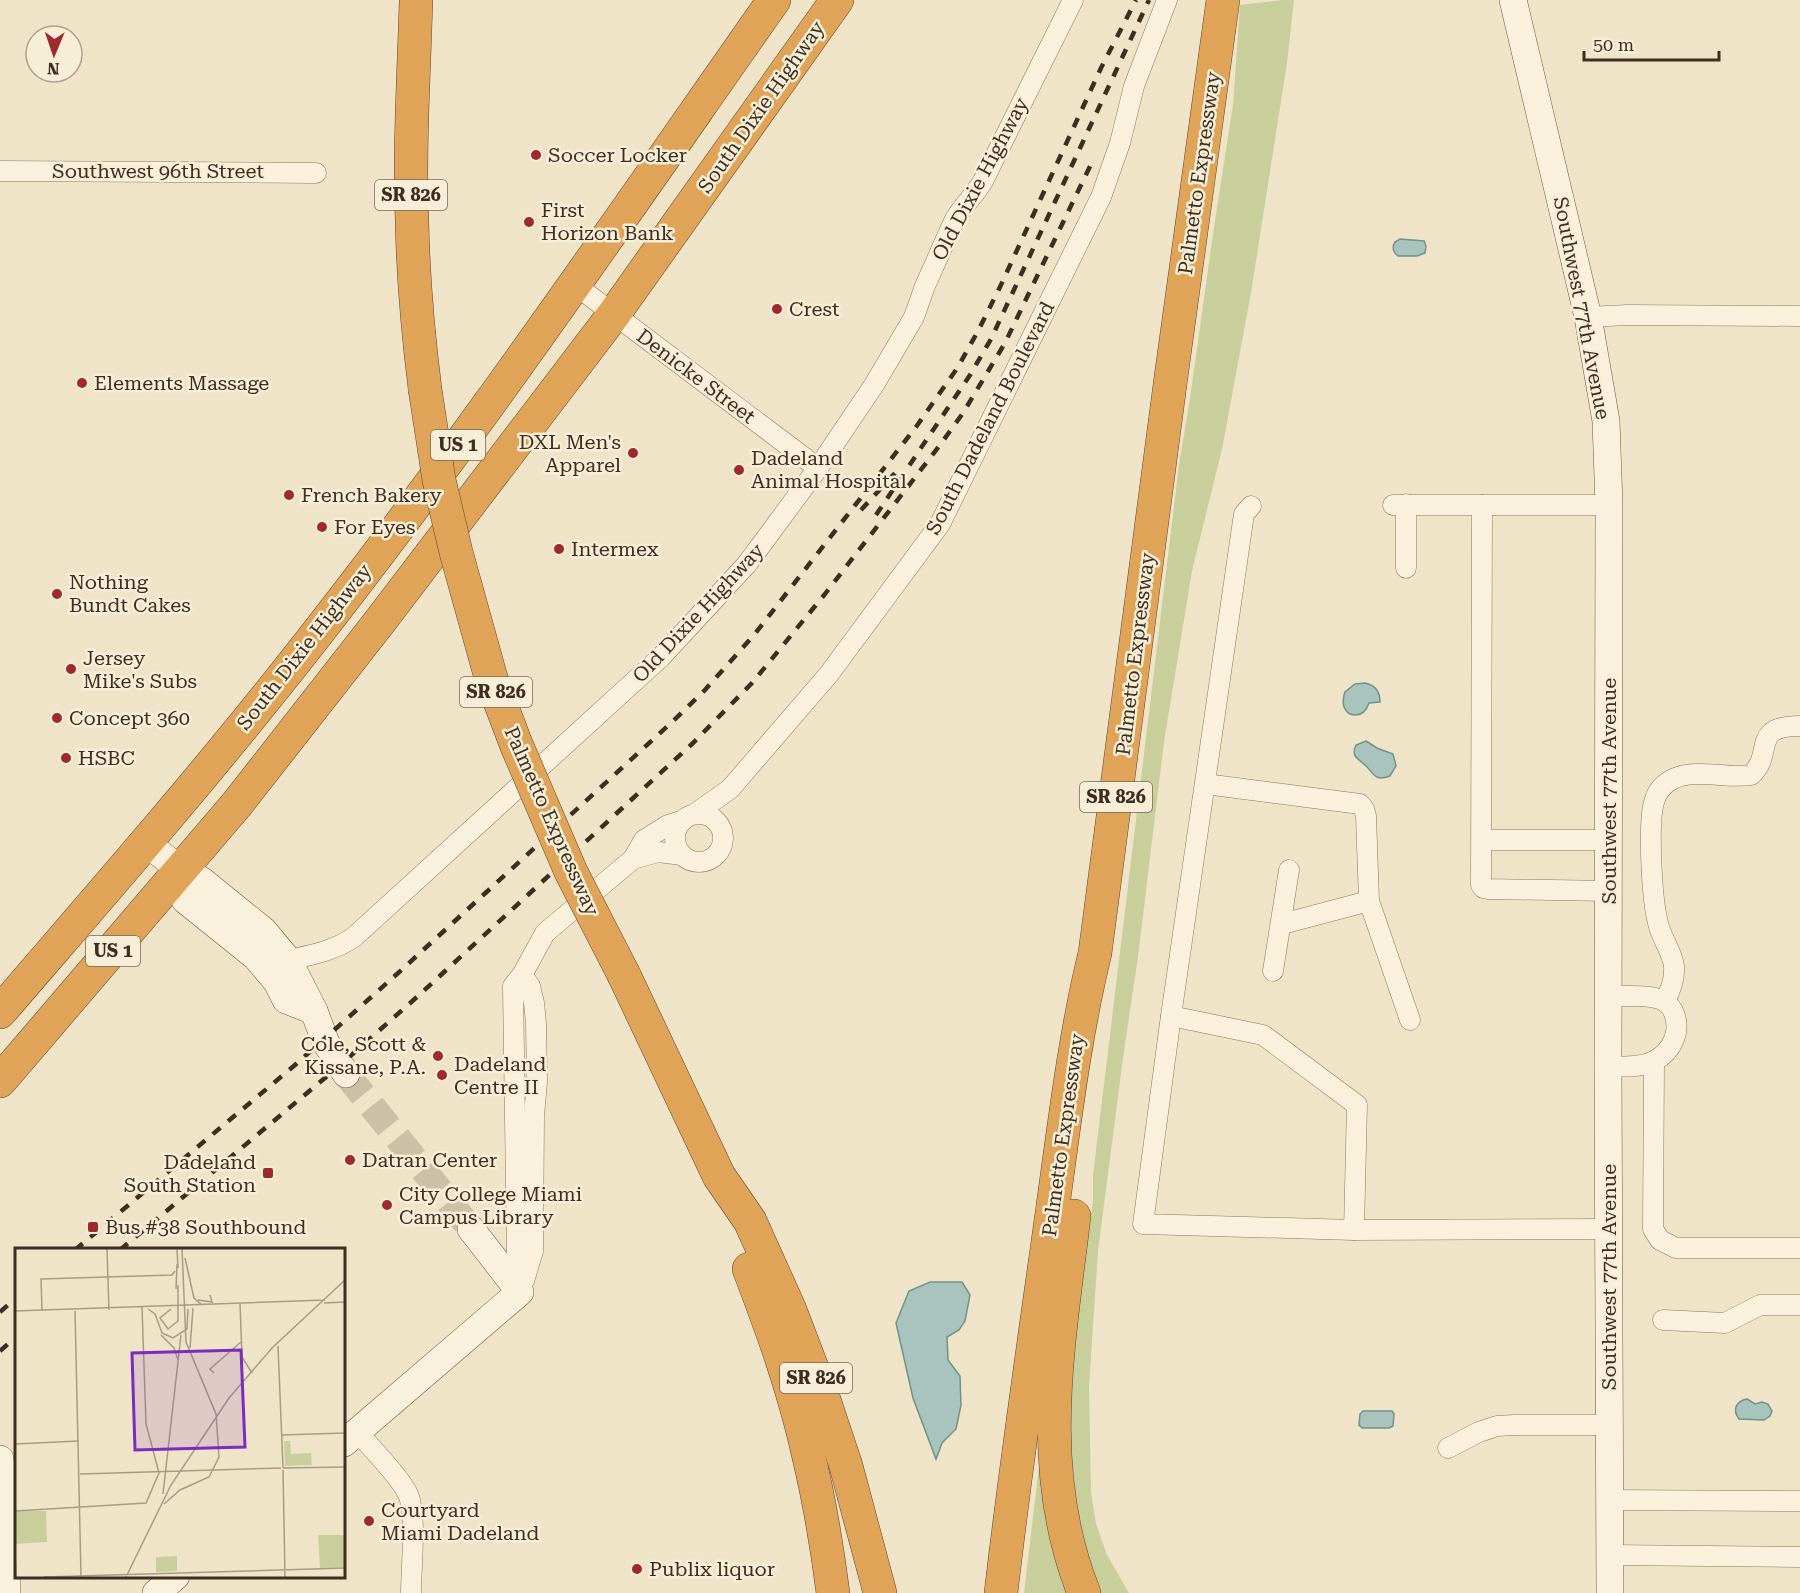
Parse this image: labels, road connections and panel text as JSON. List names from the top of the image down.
{
  "streets": {
    "highway": [
      "South Dixie Highway",
      "Palmetto Expressway",
      "SR 826",
      "US 1"
    ],
    "street": [
      "Southwest 96th Street",
      "Old Dixie Highway",
      "Southwest 77th Avenue",
      "Denicke Street",
      "South Dadeland Boulevard"
    ]
  },
  "crossings": [
    ["South Dixie Highway", "Denicke Street"],
    ["South Dixie Highway", "US 1"],
    ["Old Dixie Highway", "Denicke Street"]
  ],
  "places": {
    "other": [
      "Soccer Locker",
      "First Horizon Bank",
      "Crest",
      "Elements Massage",
      "DXL Men's Apparel",
      "Dadeland Animal Hospital",
      "French Bakery",
      "For Eyes",
      "Intermex",
      "Nothing Bundt Cakes",
      "Jersey Mike's Subs",
      "Concept 360",
      "HSBC",
      "Cole, Scott & Kissane, P.A.",
      "Dadeland Centre II",
      "Datran Center",
      "City College Miami Campus Library",
      "Courtyard Miami Dadeland",
      "Publix liquor"
    ],
    "transit": ["Dadeland South Station", "Bus #38 Southbound"]
  },
  "scale_bar": "50 m",
  "north": "bottom"
}
